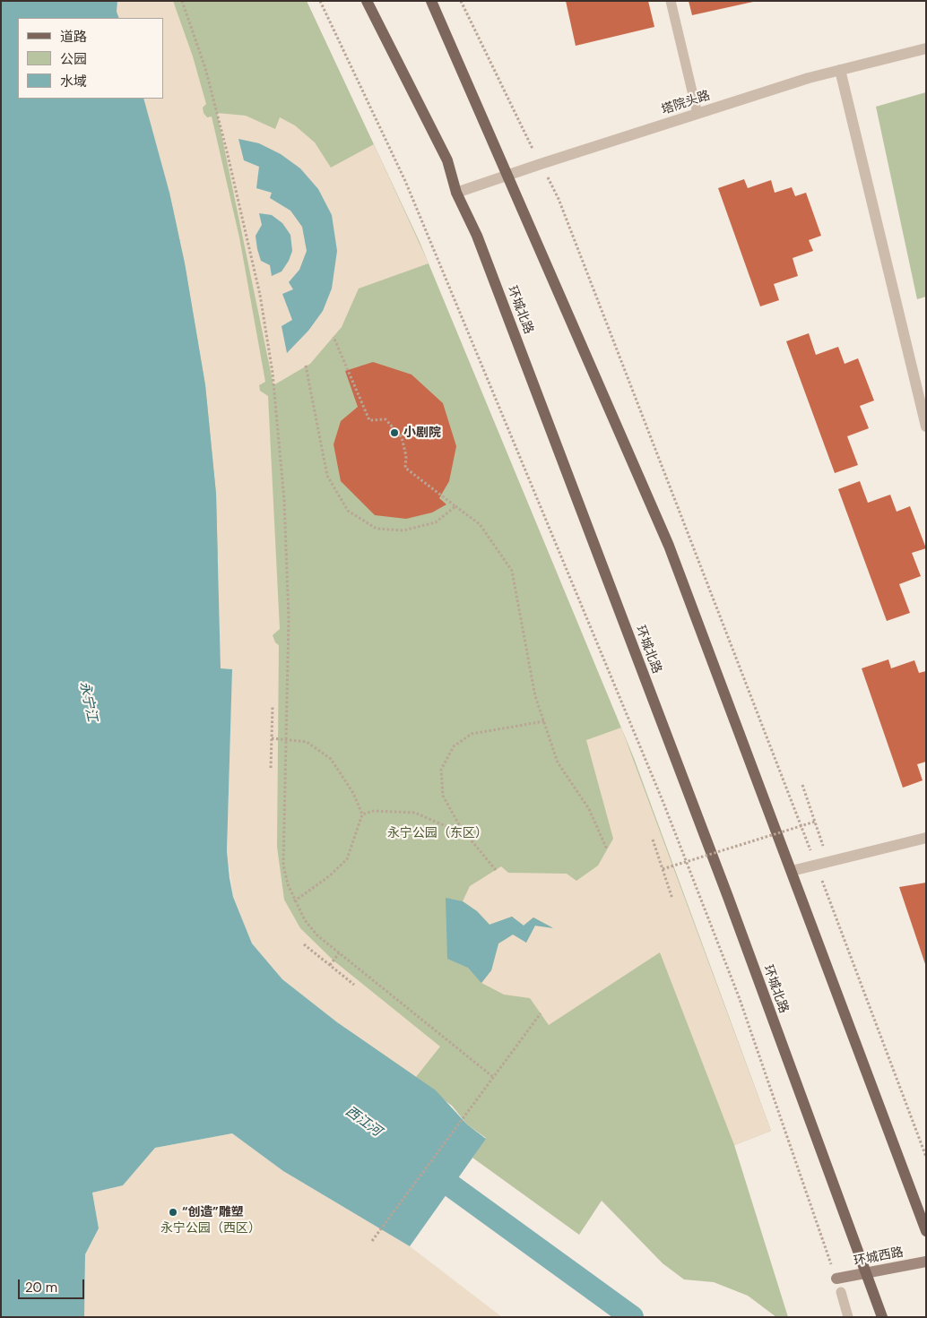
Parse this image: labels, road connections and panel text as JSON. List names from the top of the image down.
{
  "streets": {
    "main road": ["环城北路", "环城西路"],
    "street": ["塔院头路"]
  },
  "crossings": [
    ["塔院头路", "环城北路"],
    ["环城北路", "环城西路"]
  ],
  "water": ["永宁江", "西江河"],
  "parks": ["永宁公园（东区）", "永宁公园（西区）"],
  "places": ["小剧院", "“创造”雕塑"],
  "legend": ["道路", "公园", "水域"],
  "scale_bar": "20 m"
}
